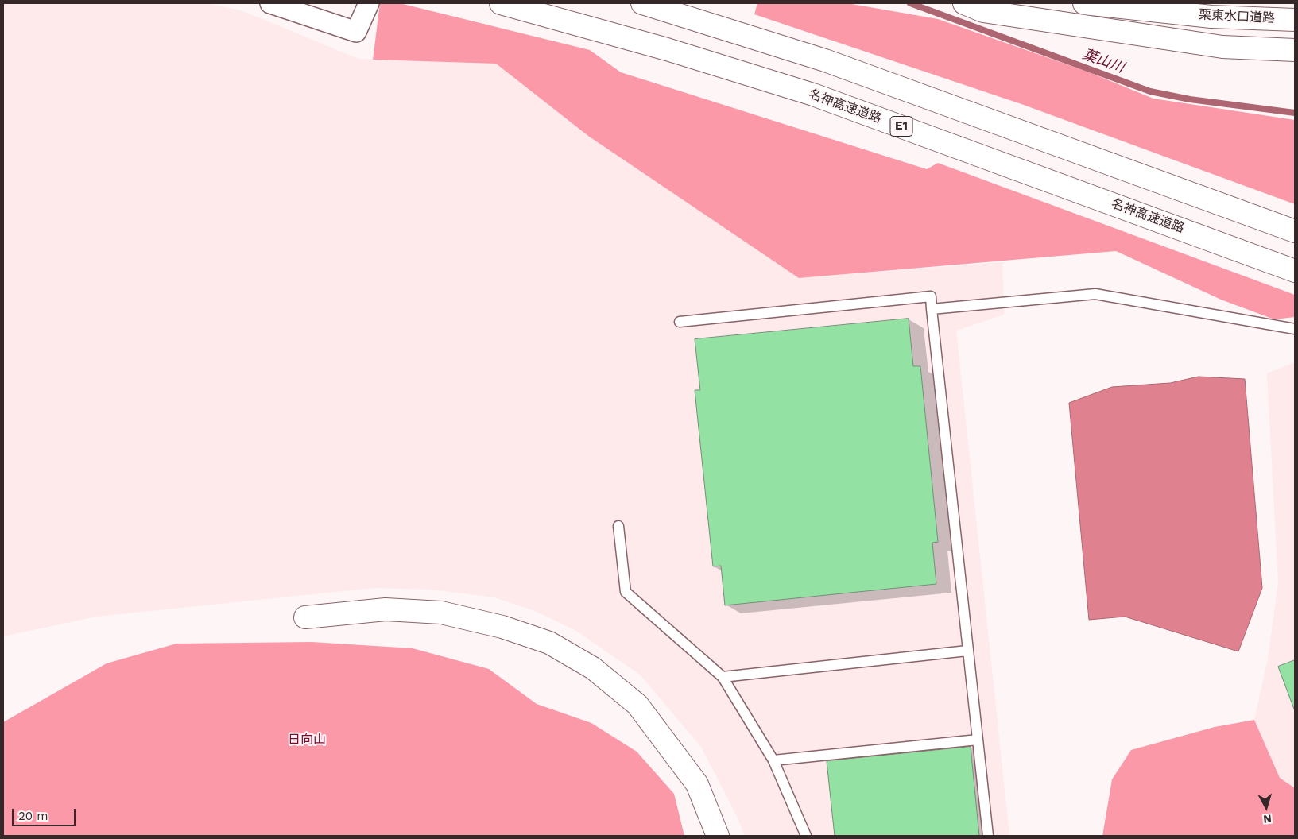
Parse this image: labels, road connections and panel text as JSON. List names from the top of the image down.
{
  "streets": {
    "main road": ["栗東水口道路", "名神高速道路", "E1"]
  },
  "water": ["葉山川"],
  "parks": ["日向山"],
  "scale_bar": "20 m",
  "north": "bottom"
}
